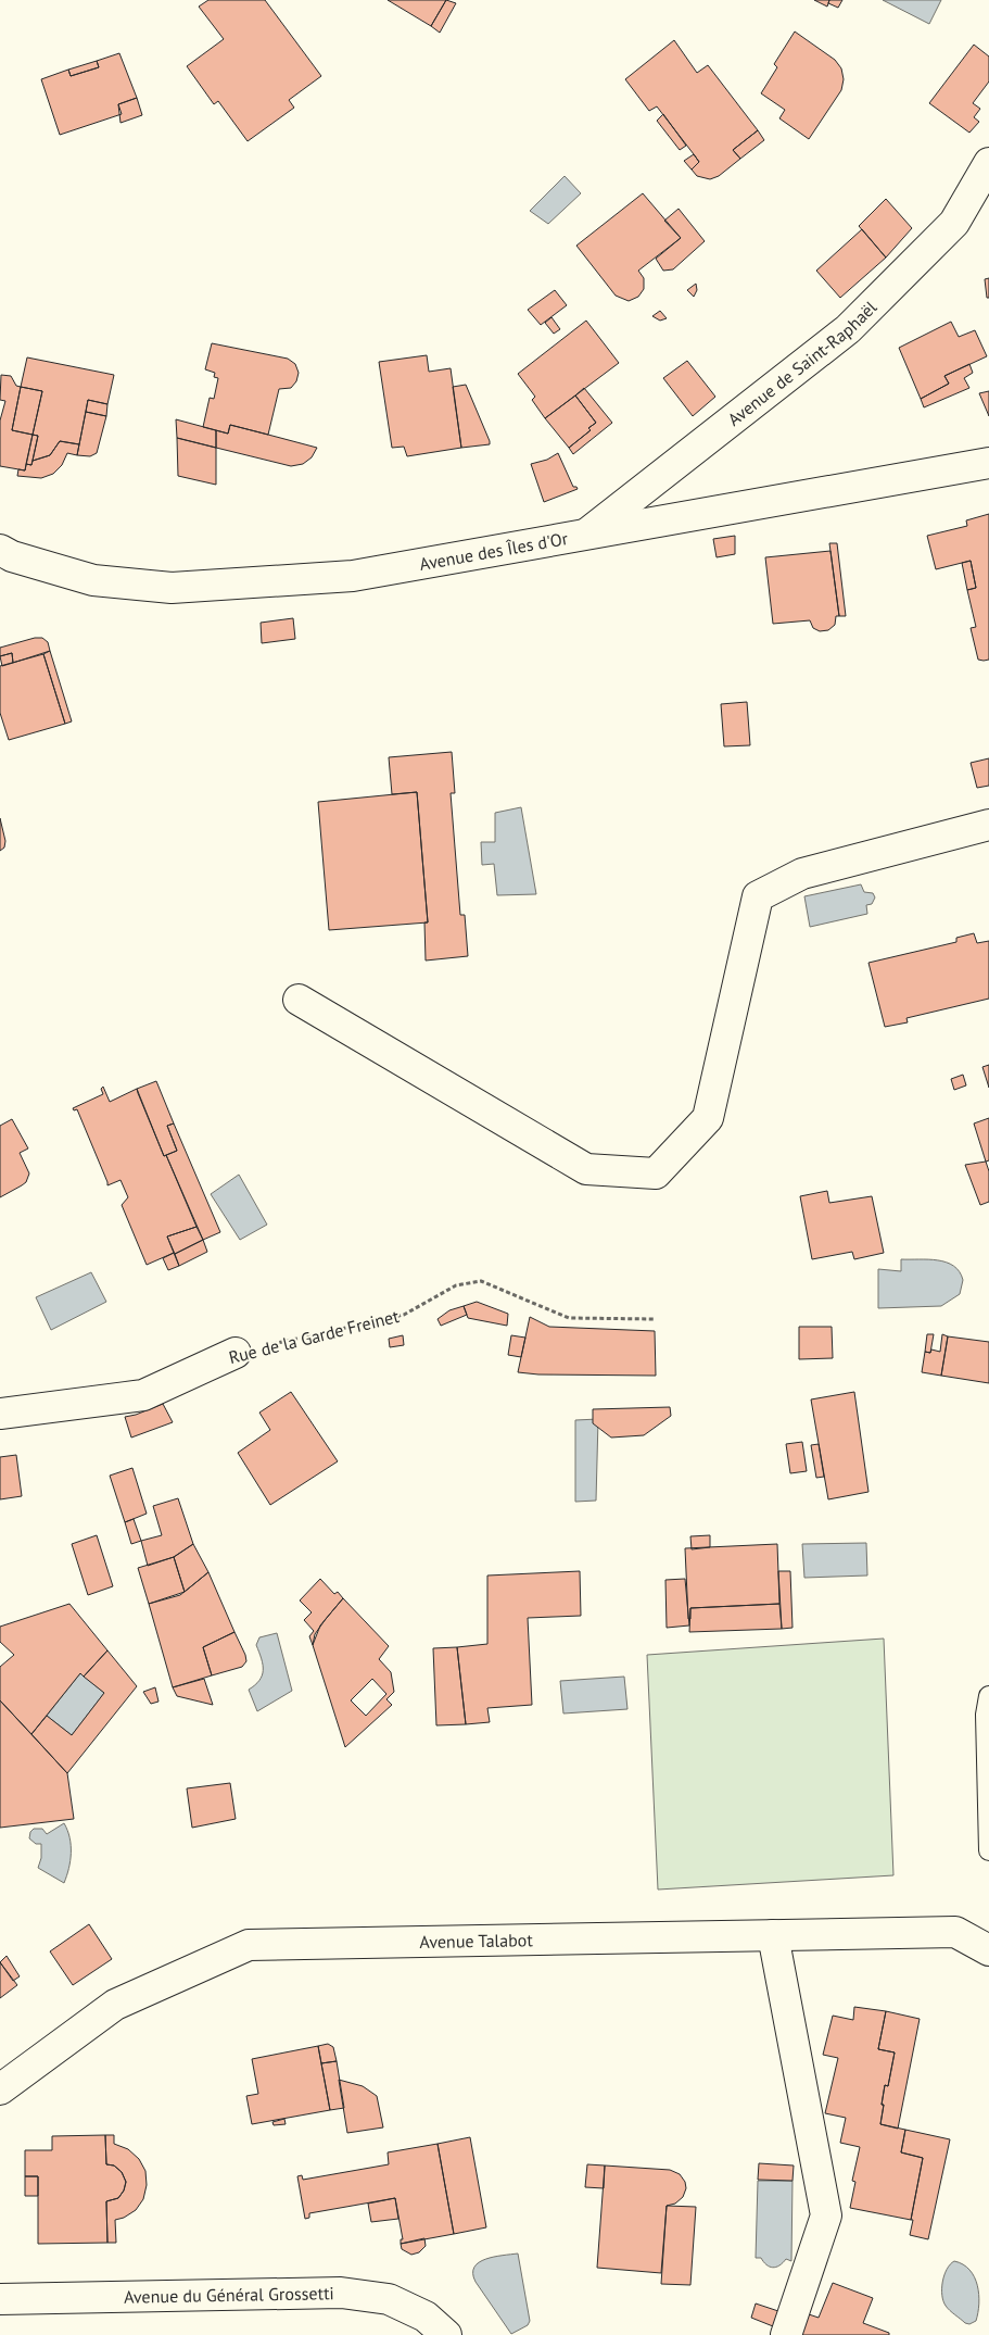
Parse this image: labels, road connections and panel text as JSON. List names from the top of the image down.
{
  "streets": {
    "street": [
      "Avenue de Saint-Raphaël",
      "Avenue des Îles d'Or",
      "Rue de la Garde Freinet",
      "Avenue Talabot",
      "Avenue du Général Grossetti"
    ]
  },
  "crossings": [
    ["Avenue de Saint-Raphaël", "Avenue des Îles d'Or"]
  ]
}
